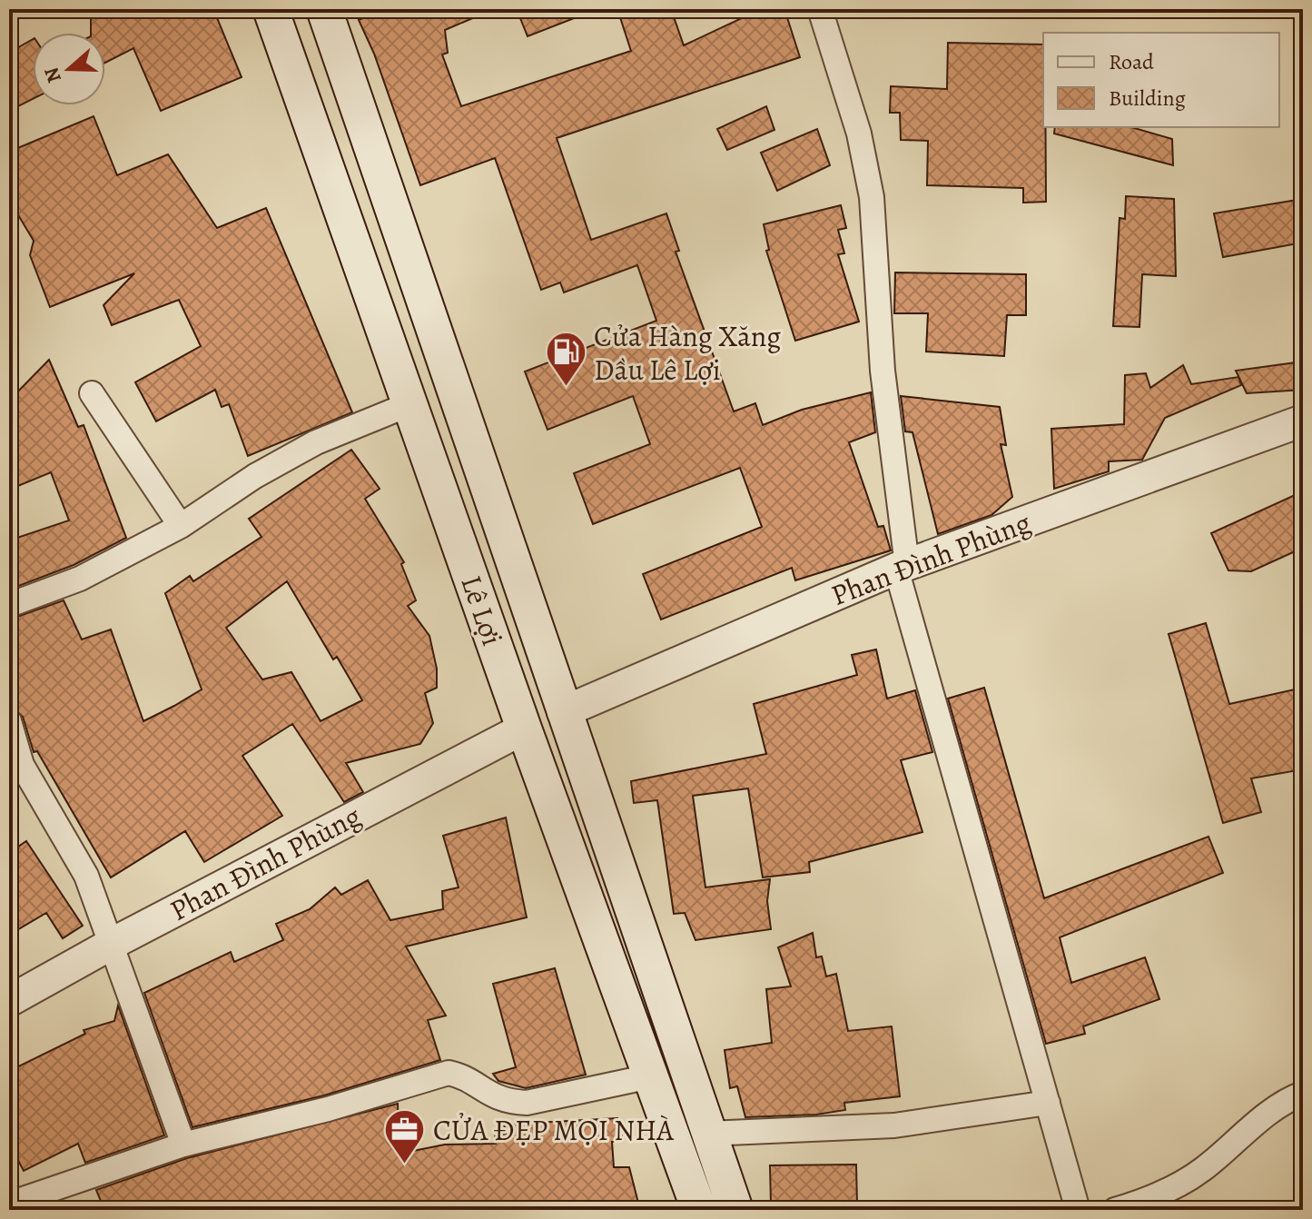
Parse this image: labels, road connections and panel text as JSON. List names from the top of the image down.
{
  "streets": {
    "main road": ["Lê Lợi"],
    "street": ["Phan Đình Phùng"]
  },
  "crossings": [
    ["Phan Đình Phùng", "Lê Lợi"]
  ],
  "places": {
    "fuel station": ["Cửa Hàng Xăng Dầu Lê Lợi"],
    "office": ["CỬA ĐẸP MỌI NHÀ"]
  },
  "legend": ["Road", "Building"],
  "north": "left"
}
